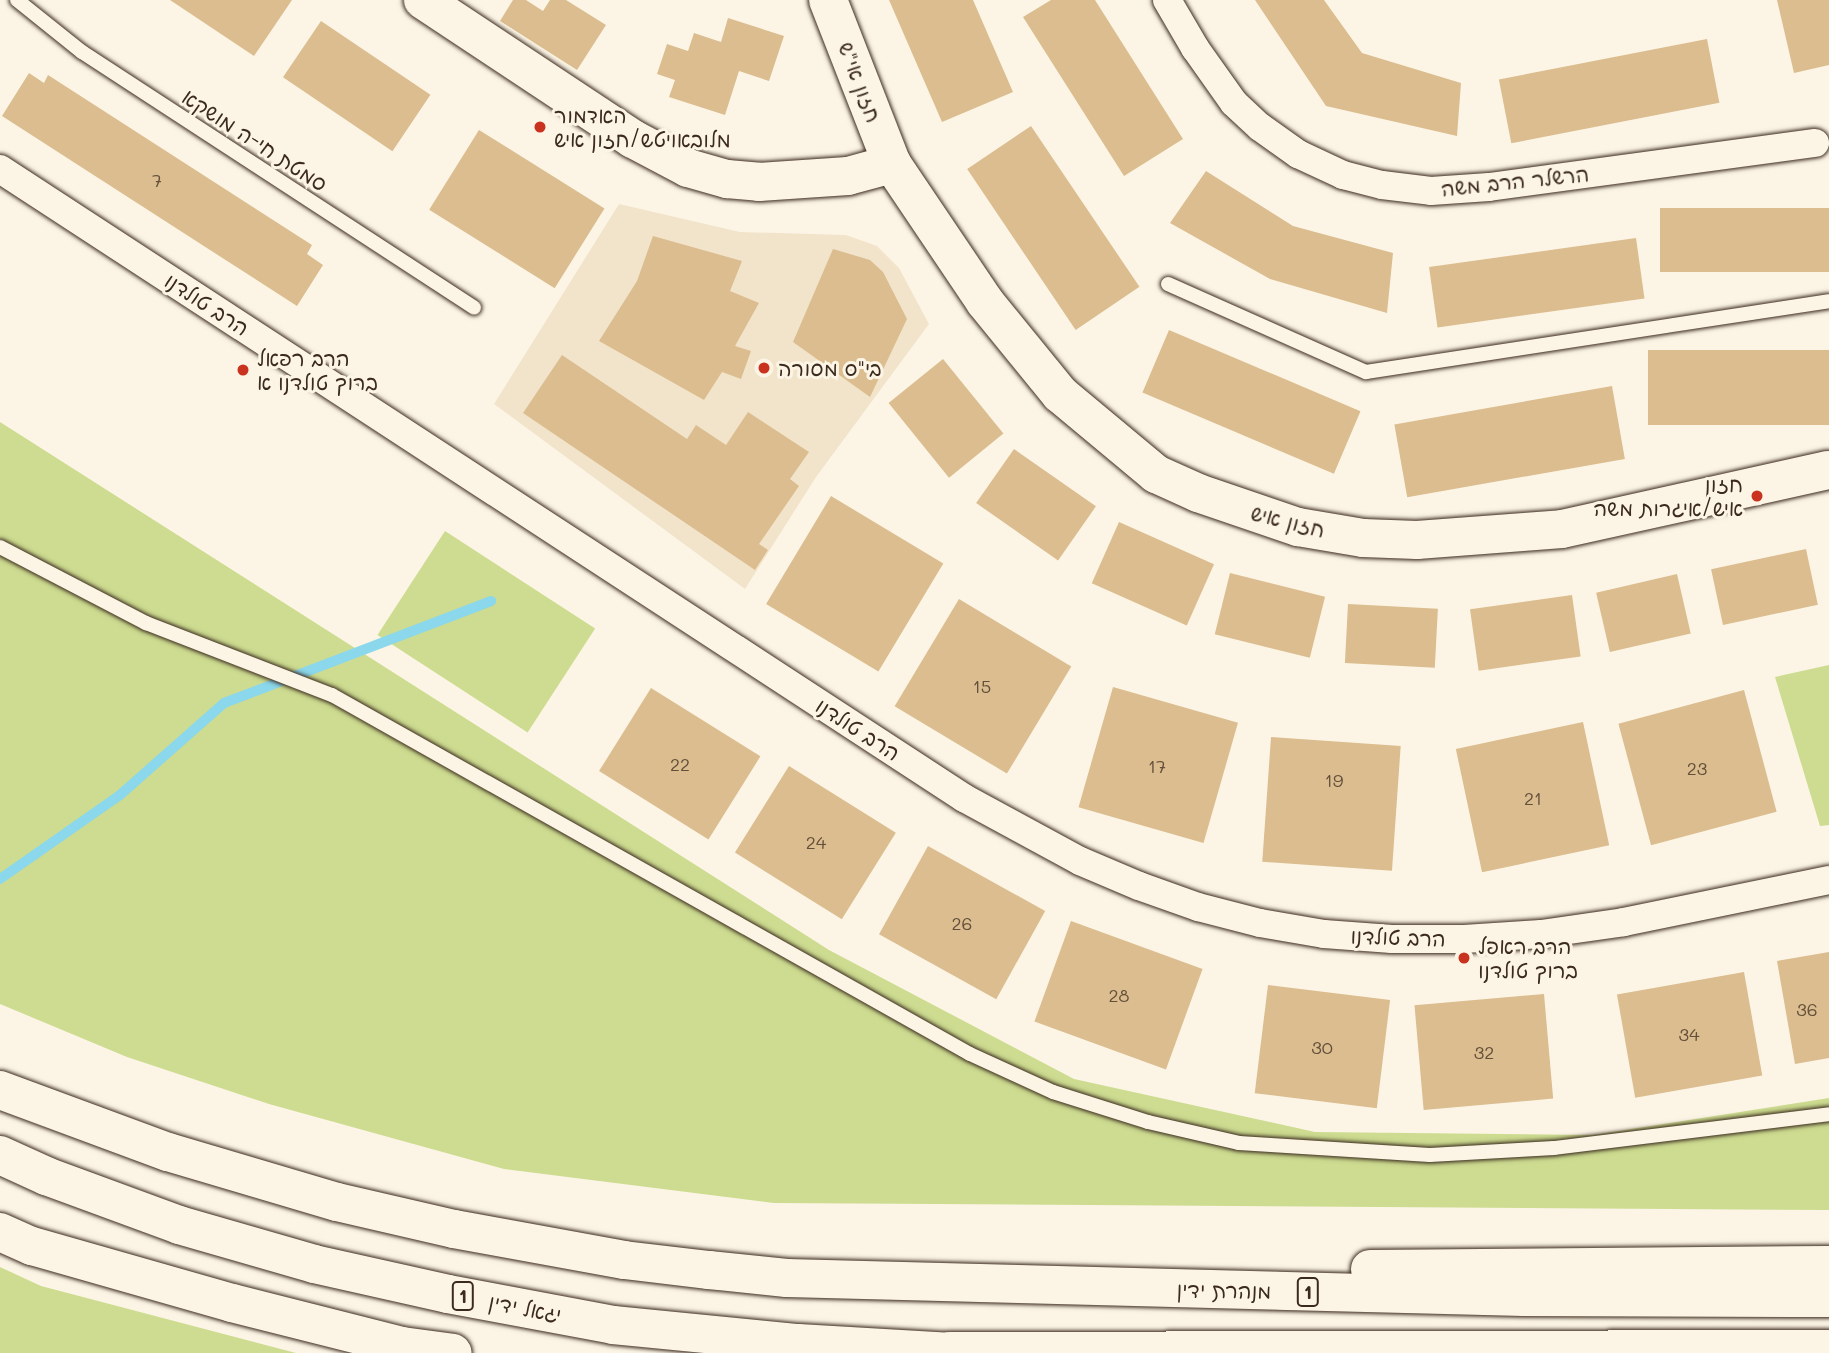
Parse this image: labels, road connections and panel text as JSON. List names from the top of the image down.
{
  "streets": {
    "main road": [
      "חזון אי\"ש",
      "חזון איש",
      "מנהרת ידין",
      "1",
      "יגאל ידין"
    ],
    "street": ["הרשלר הרב משה", "הרב טולדנו"],
    "lane": ["סמטת חי-ה מושקא"]
  },
  "crossings": [
    ["חזון אי\"ש", "חזון איש"],
    ["מנהרת ידין", "1"],
    ["1", "יגאל ידין"]
  ],
  "places": [
    "האדמור מלובאויטש/חזון איש",
    "בי\"ס מסורה",
    "הרב רפאל ברוך טולדנו א",
    "חזון איש/איגרות משה",
    "הרב ראפל ברוך טולדנו"
  ],
  "house_numbers": [
    "7",
    "15",
    "22",
    "17",
    "23",
    "19",
    "21",
    "24",
    "26",
    "28",
    "36",
    "34",
    "30",
    "32"
  ]
}
